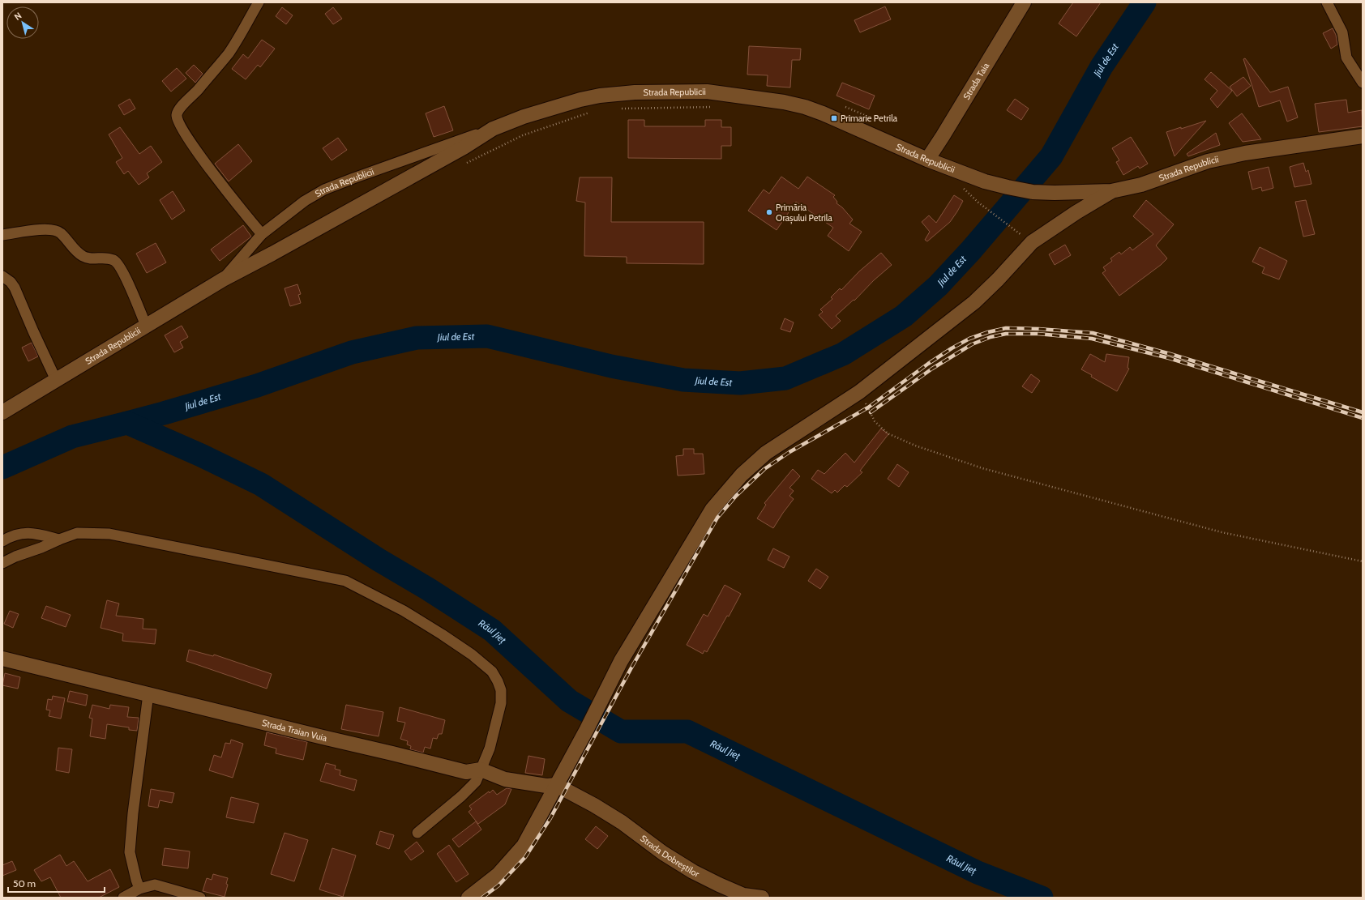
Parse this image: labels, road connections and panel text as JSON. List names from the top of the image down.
{
  "streets": {
    "street": [
      "Strada Taia",
      "Strada Republicii",
      "Strada Traian Vuia",
      "Strada Dobreștilor"
    ]
  },
  "crossings": [
    ["Strada Taia", "Strada Republicii"],
    ["Strada Traian Vuia", "Strada Dobreștilor"]
  ],
  "water": ["Jiul de Est", "Râul Jieț"],
  "places": {
    "transit": ["Primarie Petrila"],
    "other": ["Primăria Orașului Petrila"]
  },
  "scale_bar": "50 m",
  "north": "top left"
}
